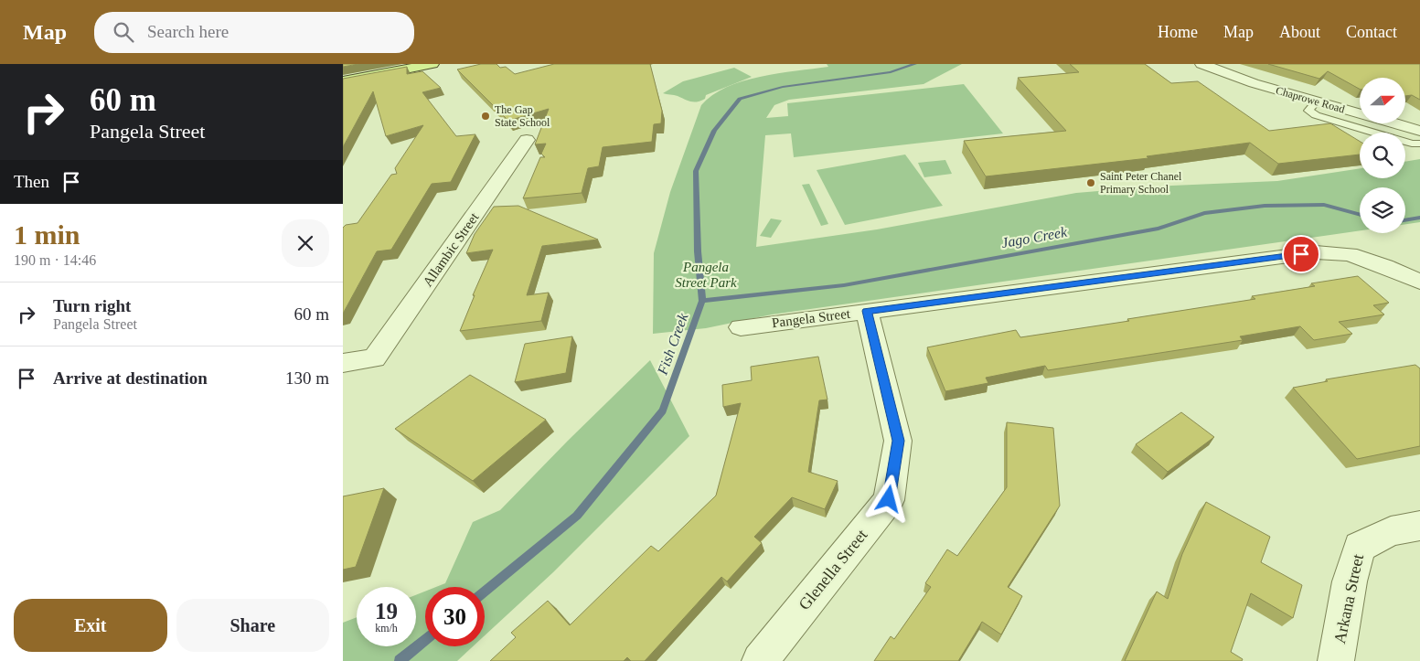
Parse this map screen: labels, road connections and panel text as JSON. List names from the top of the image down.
{
  "streets": {
    "street": [
      "Chaprowe Road",
      "Allambic Street",
      "Pangela Street",
      "Glenella Street",
      "Arkana Street"
    ]
  },
  "crossings": [
    ["Pangela Street", "Glenella Street"]
  ],
  "water": ["Jago Creek", "Fish Creek"],
  "parks": ["Pangela Street Park"],
  "places": ["The Gap State School", "Saint Peter Chanel Primary School"],
  "north": "right",
  "page": {
    "header": "Map",
    "search": "Search here",
    "nav": [
      "Home",
      "Map",
      "About",
      "Contact"
    ],
    "turn": ["60 m", "Pangela Street"],
    "then": "Then",
    "heading": ["1 min", "190 m · 14:46"],
    "list": [
      {
        "name": "Turn right",
        "note": "Pangela Street",
        "value": "60 m"
      },
      {
        "name": "Arrive at destination",
        "value": "130 m"
      }
    ],
    "speed": "19 km/h",
    "limit": "30",
    "buttons": ["Exit", "Share"]
  }
}
